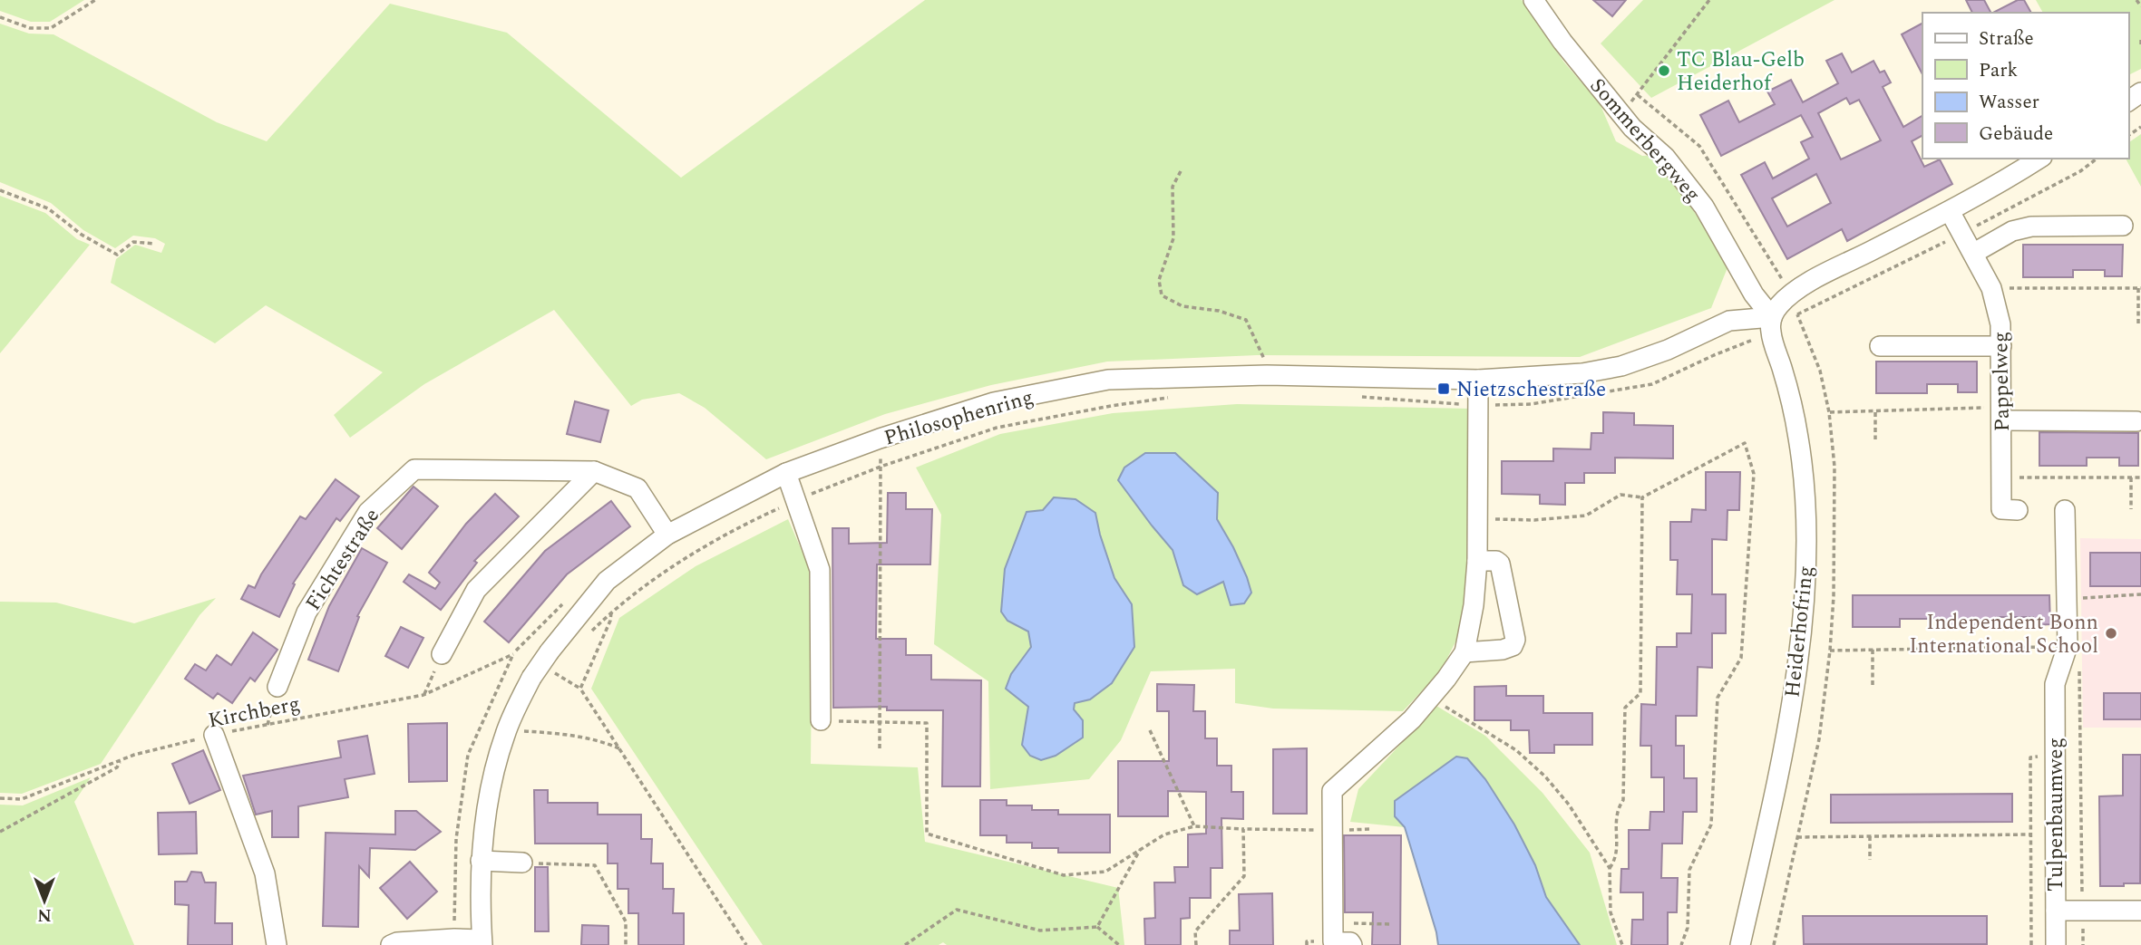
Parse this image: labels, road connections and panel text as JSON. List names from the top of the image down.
{
  "streets": {
    "street": [
      "Sommerbergweg",
      "Pappelweg",
      "Philosophenring",
      "Fichtestraße",
      "Heiderhofring",
      "Tulpenbaumweg"
    ],
    "path": ["Kirchberg"]
  },
  "crossings": [
    ["Sommerbergweg", "Philosophenring"],
    ["Sommerbergweg", "Heiderhofring"],
    ["Philosophenring", "Fichtestraße"],
    ["Philosophenring", "Heiderhofring"]
  ],
  "places": {
    "other": ["TC Blau-Gelb Heiderhof", "Independent Bonn International School"],
    "transit": ["Nietzschestraße"]
  },
  "legend": [
    "Straße",
    "Park",
    "Wasser",
    "Gebäude"
  ],
  "north": "bottom"
}
